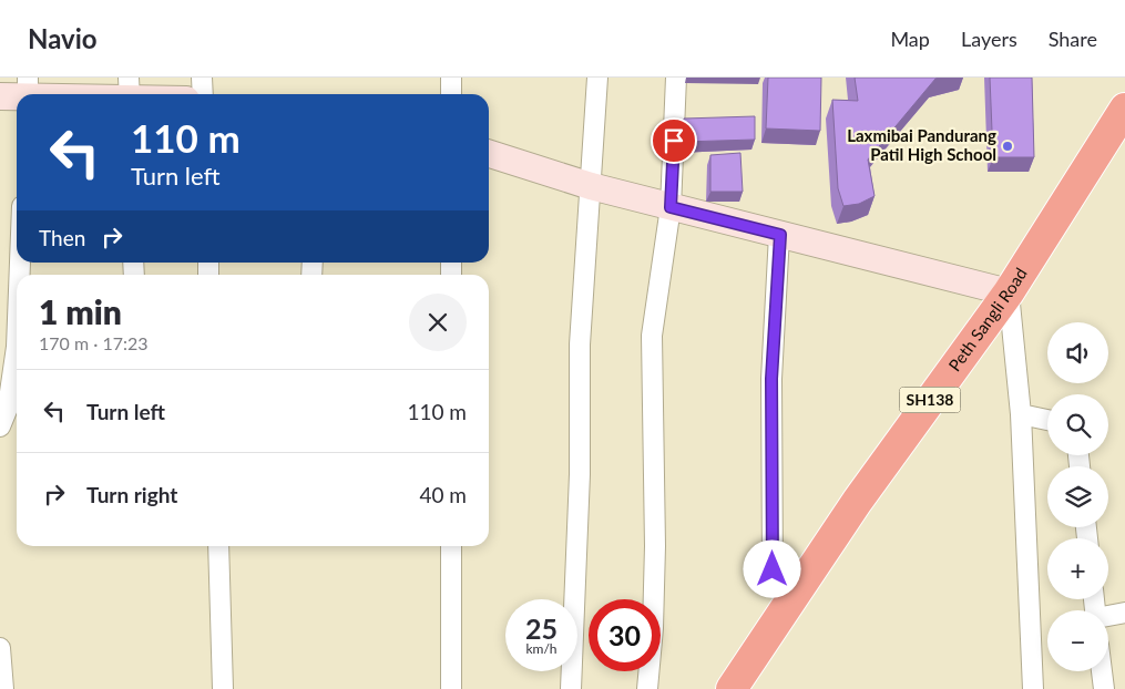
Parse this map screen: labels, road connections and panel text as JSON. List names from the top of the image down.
{
  "streets": {
    "highway": ["Peth Sangli Road", "SH138"]
  },
  "places": ["Laxmibai Pandurang Patil High School"],
  "page": {
    "header": "Navio",
    "nav": ["Map", "Layers", "Share"],
    "turn": ["110 m", "Turn left"],
    "then": "Then",
    "heading": ["1 min", "170 m · 17:23"],
    "map_buttons": ["+", "−"],
    "list": [
      {
        "name": "Turn left",
        "value": "110 m"
      },
      {
        "name": "Turn right",
        "value": "40 m"
      }
    ],
    "speed": "25 km/h",
    "limit": "30"
  }
}
